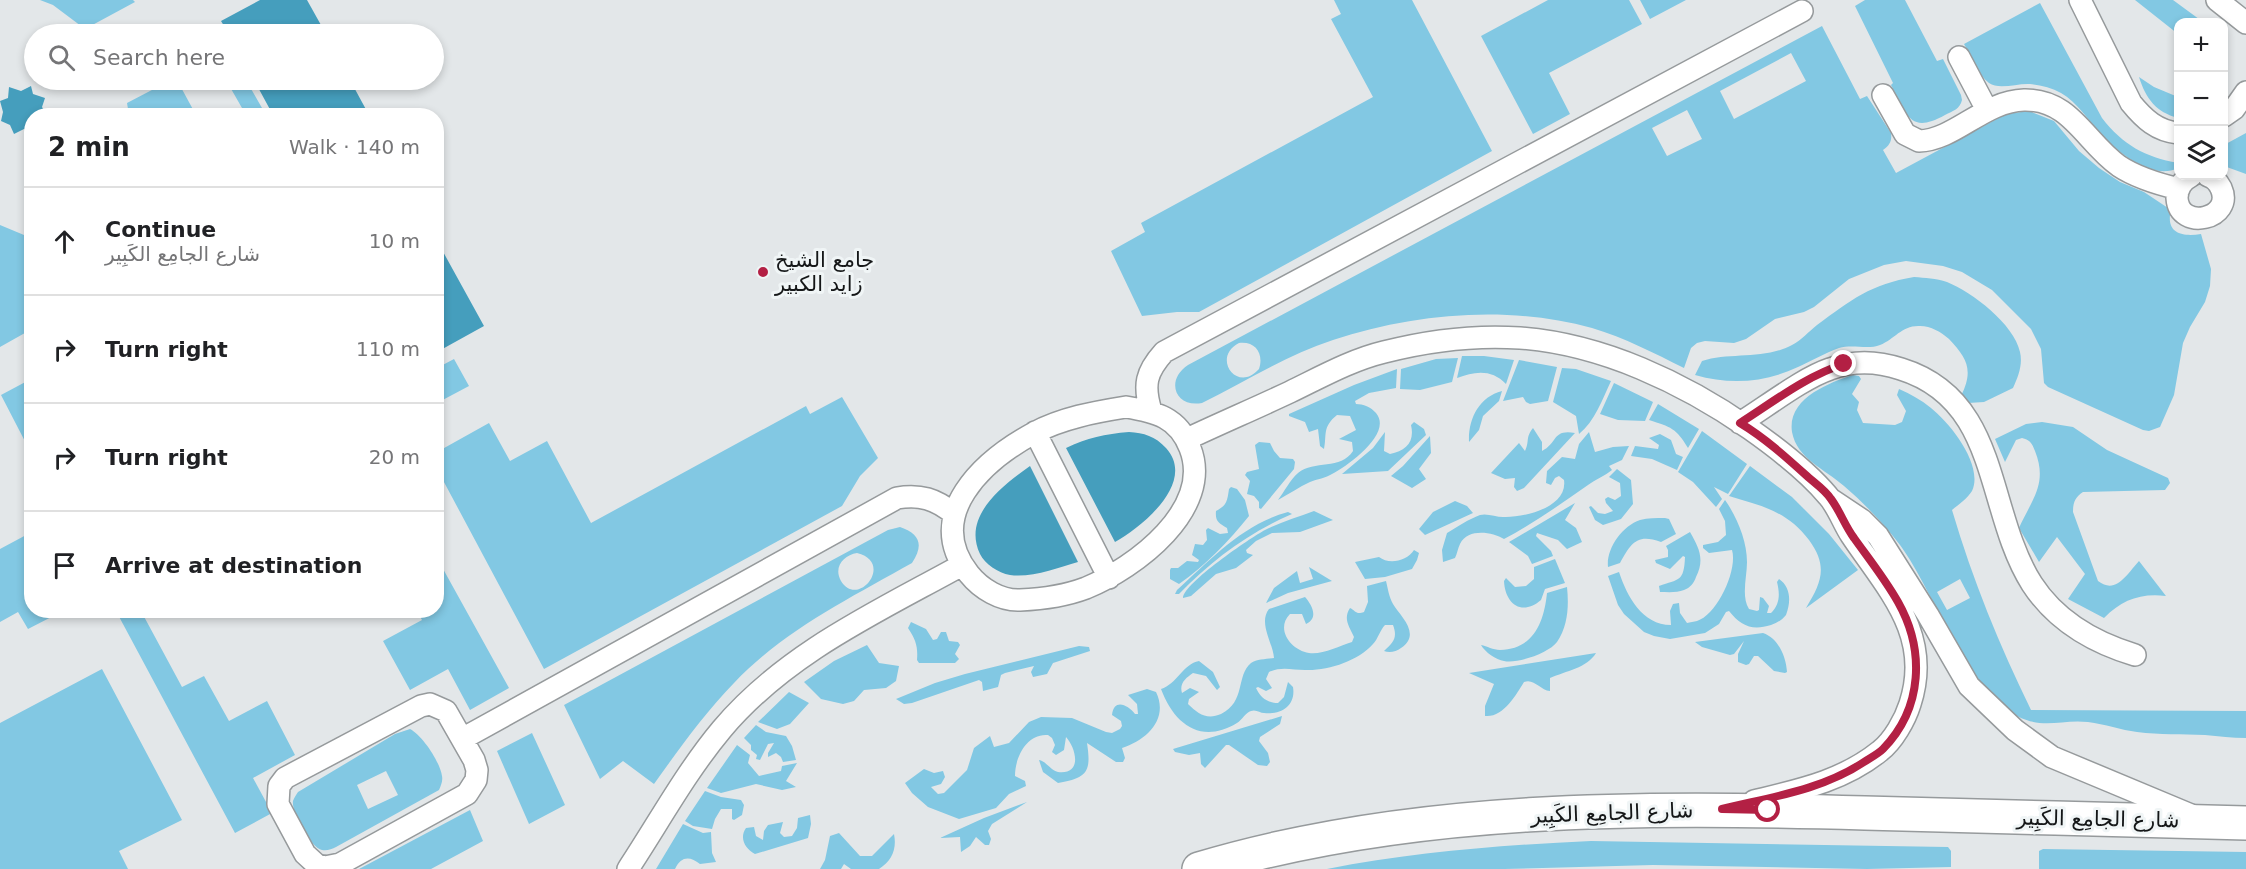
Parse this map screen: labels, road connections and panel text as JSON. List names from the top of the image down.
{
  "streets": {
    "main road": ["شارع الجامِع الكَبِير"]
  },
  "places": ["جامع الشيخ زايد الكبير"],
  "page": {
    "map_buttons": ["+", "−"],
    "search": "Search here",
    "heading": ["2 min", "Walk · 140 m"],
    "list": [
      ["Continue", "شارع الجامِع الكَبِير", "10 m"],
      ["Turn right", "110 m"],
      ["Turn right", "20 m"],
      "Arrive at destination"
    ]
  }
}
